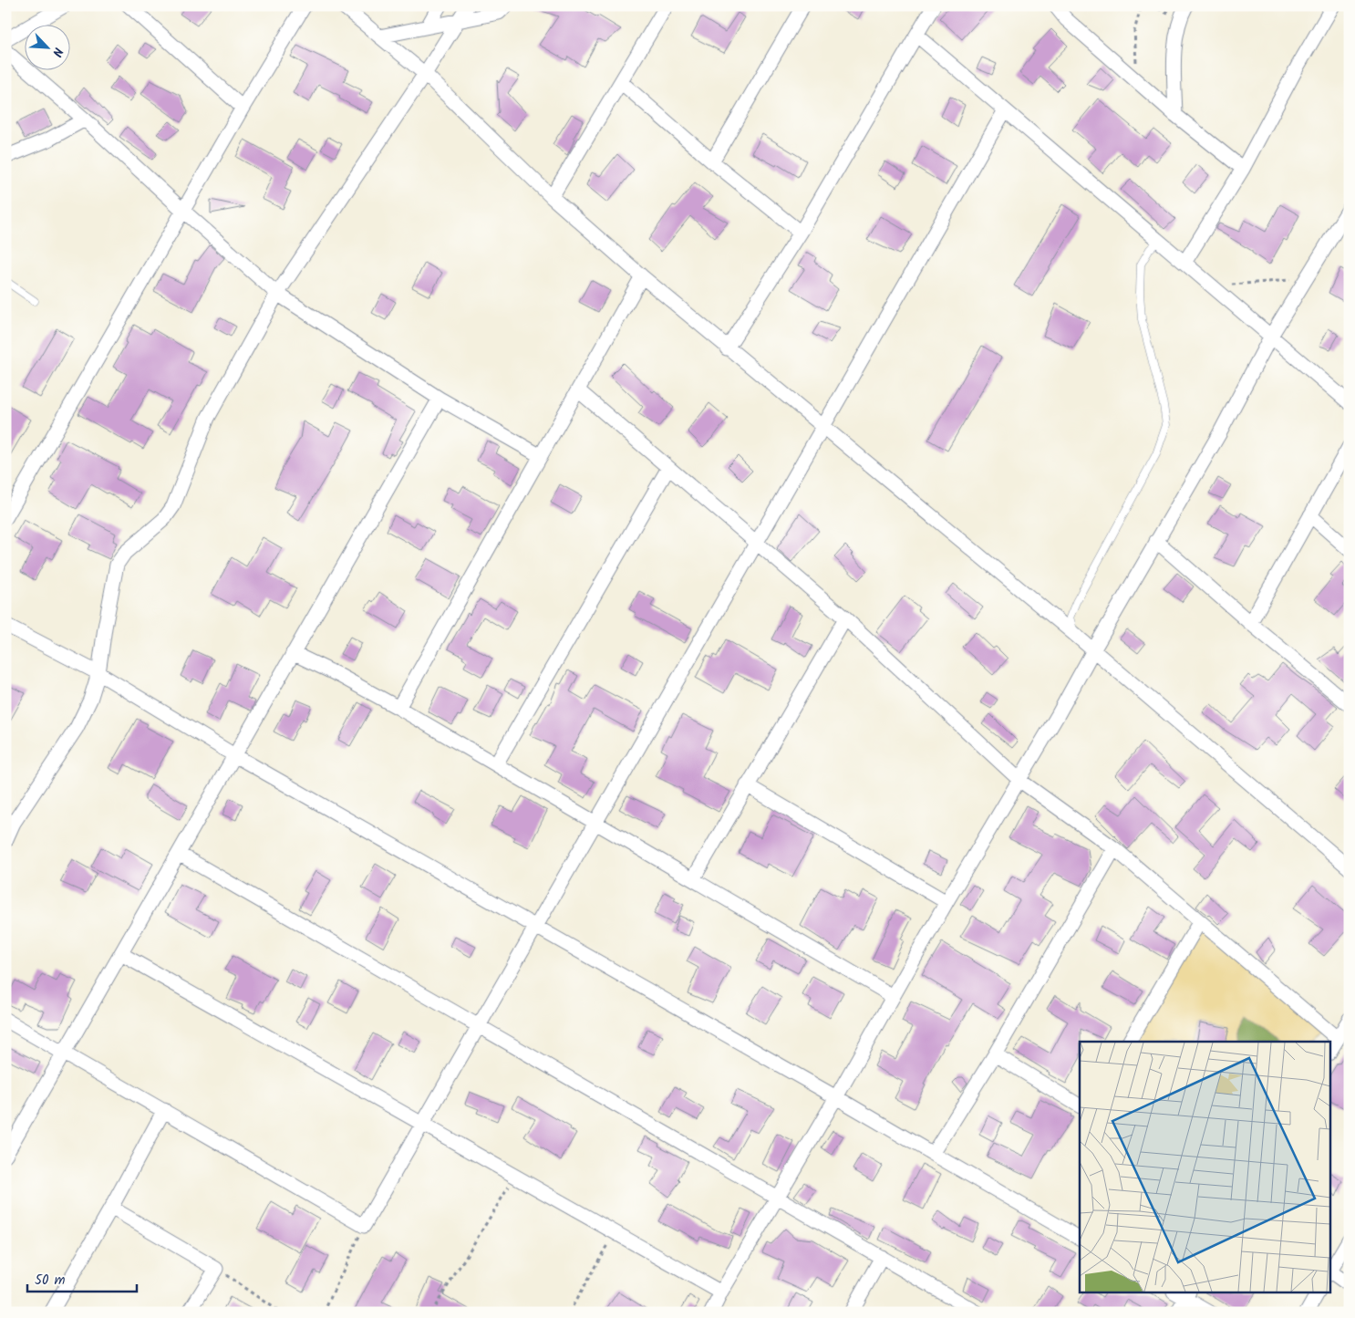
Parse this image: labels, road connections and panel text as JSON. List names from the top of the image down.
{
  "scale_bar": "50 m",
  "north": "bottom right"
}
